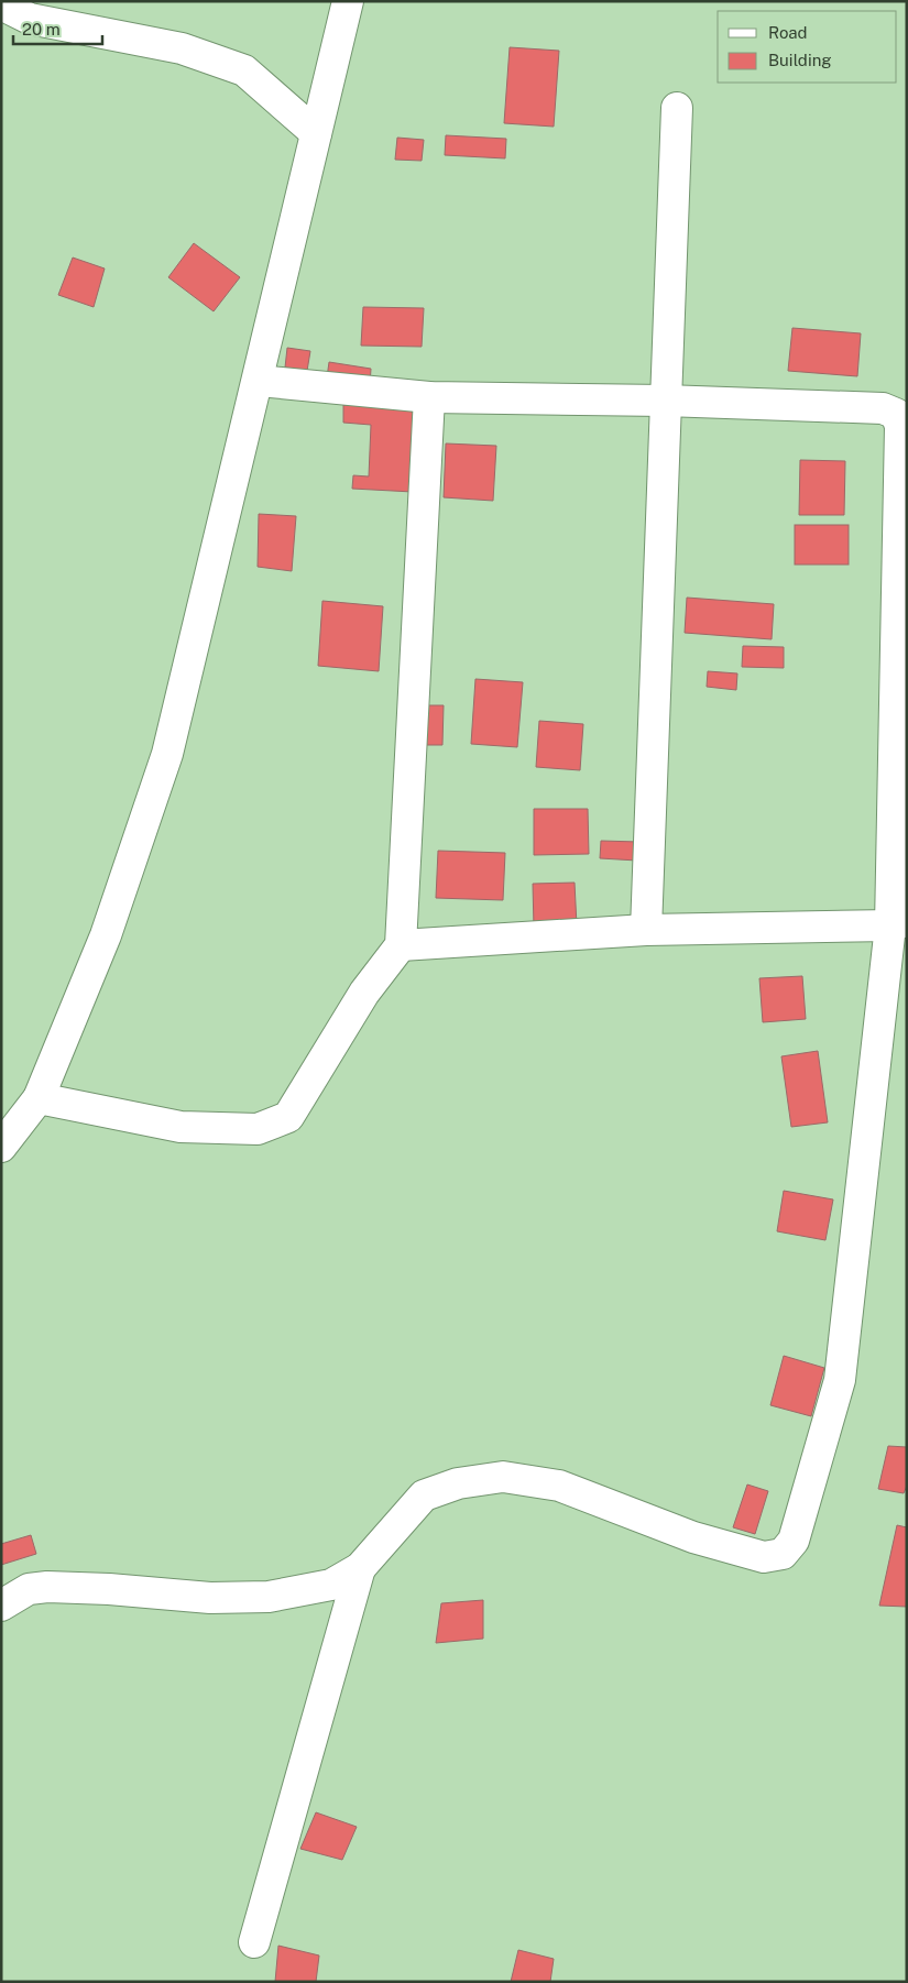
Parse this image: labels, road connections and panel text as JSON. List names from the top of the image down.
{
  "legend": ["Road", "Building"],
  "scale_bar": "20 m"
}
